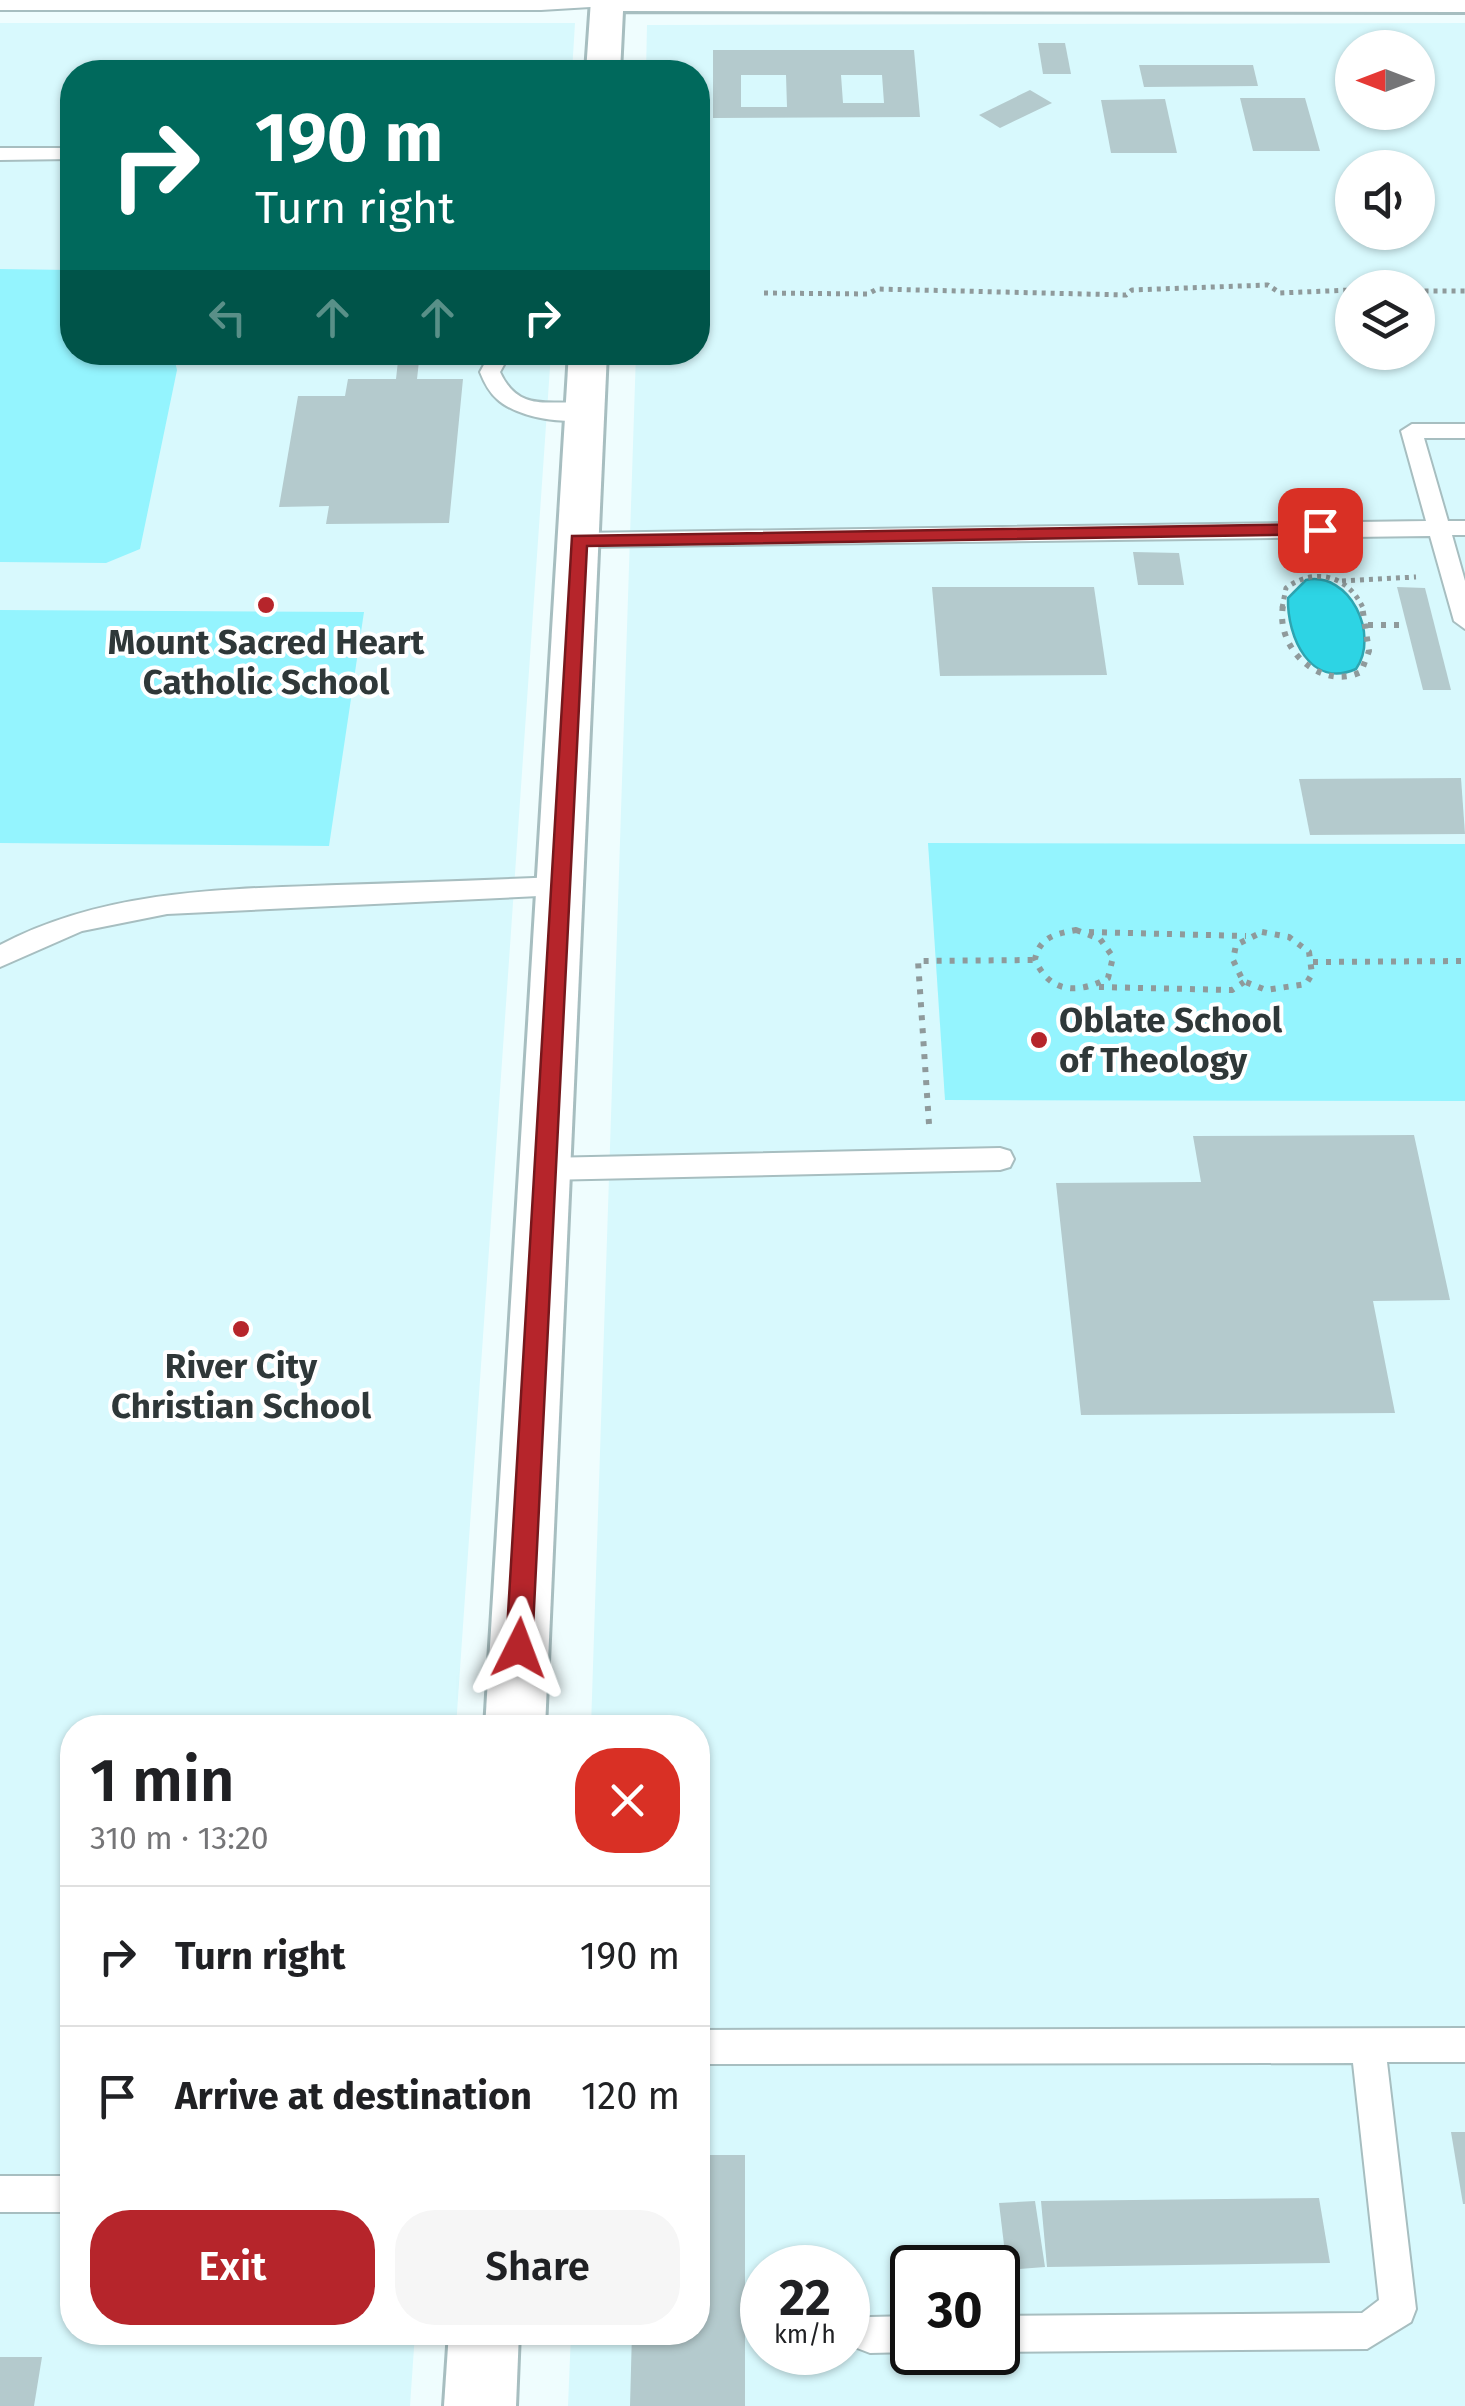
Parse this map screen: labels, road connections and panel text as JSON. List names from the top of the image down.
{
  "places": ["Mount Sacred Heart Catholic School", "Oblate School of Theology", "River City Christian School"],
  "north": "left",
  "page": {
    "turn": ["190 m", "Turn right"],
    "heading": ["1 min", "310 m · 13:20"],
    "list": [
      {
        "name": "Turn right",
        "value": "190 m"
      },
      {
        "name": "Arrive at destination",
        "value": "120 m"
      }
    ],
    "buttons": ["Exit", "Share"],
    "speed": "22 km/h",
    "limit": "30"
  }
}
